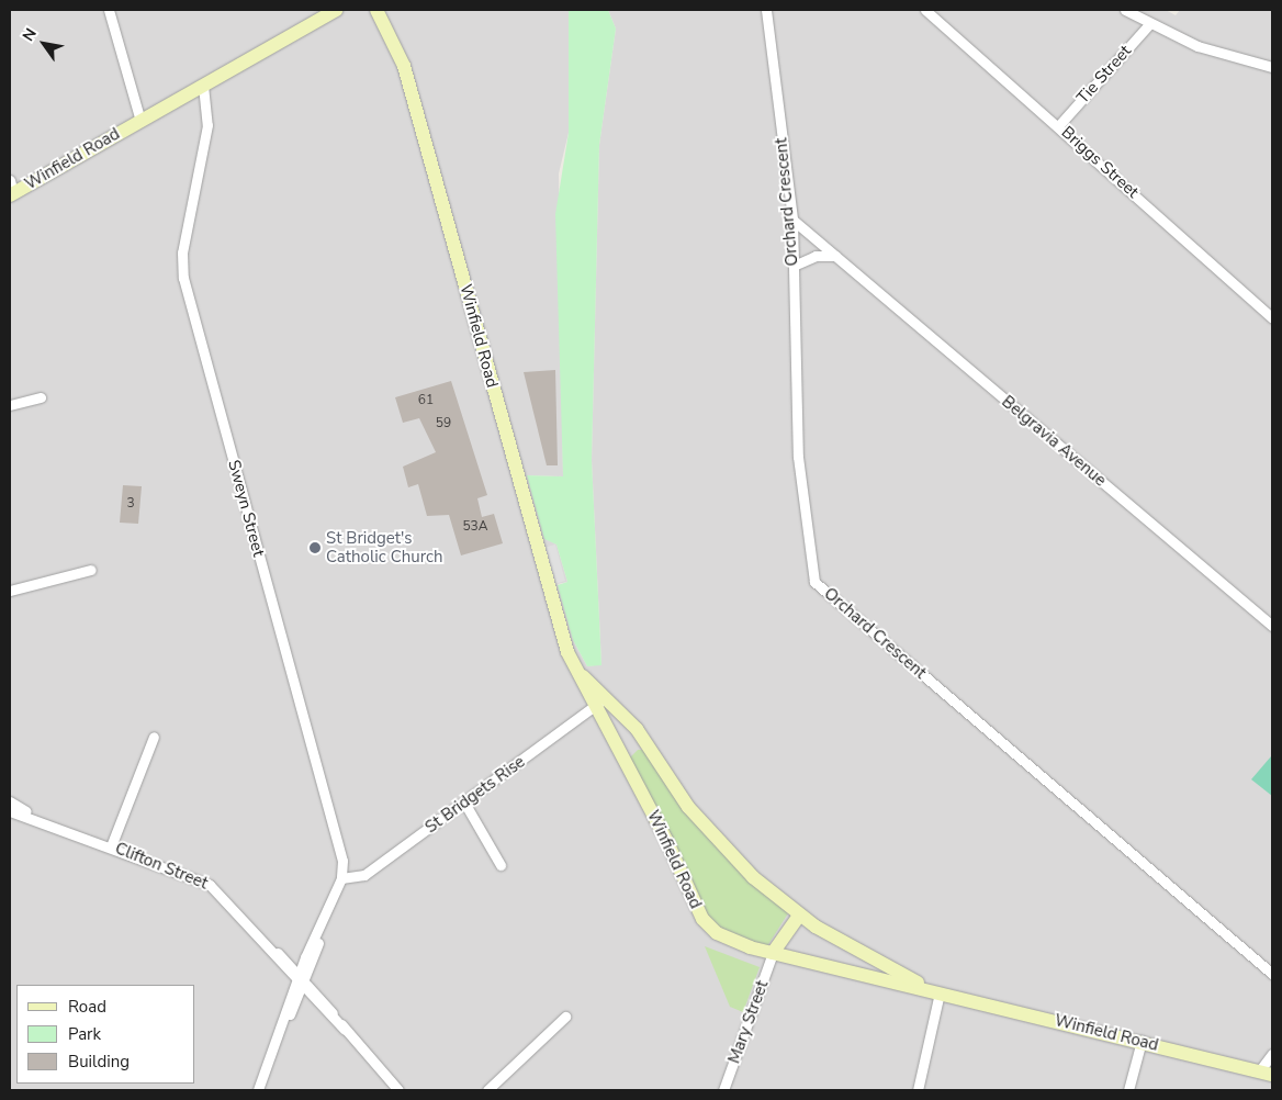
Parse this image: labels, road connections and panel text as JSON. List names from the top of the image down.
{
  "streets": {
    "street": [
      "Tie Street",
      "Winfield Road",
      "Briggs Street",
      "Orchard Crescent",
      "Belgravia Avenue",
      "Sweyn Street",
      "St Bridgets Rise",
      "Clifton Street",
      "Mary Street"
    ]
  },
  "crossings": [
    ["Tie Street", "Briggs Street"],
    ["Winfield Road", "Sweyn Street"],
    ["Winfield Road", "St Bridgets Rise"],
    ["Winfield Road", "Mary Street"],
    ["Orchard Crescent", "Belgravia Avenue"],
    ["Sweyn Street", "St Bridgets Rise"],
    ["Sweyn Street", "Clifton Street"]
  ],
  "places": ["St Bridget's Catholic Church"],
  "house_numbers": [
    "61",
    "59",
    "3",
    "53A"
  ],
  "legend": ["Road", "Park", "Building"],
  "north": "top left"
}
